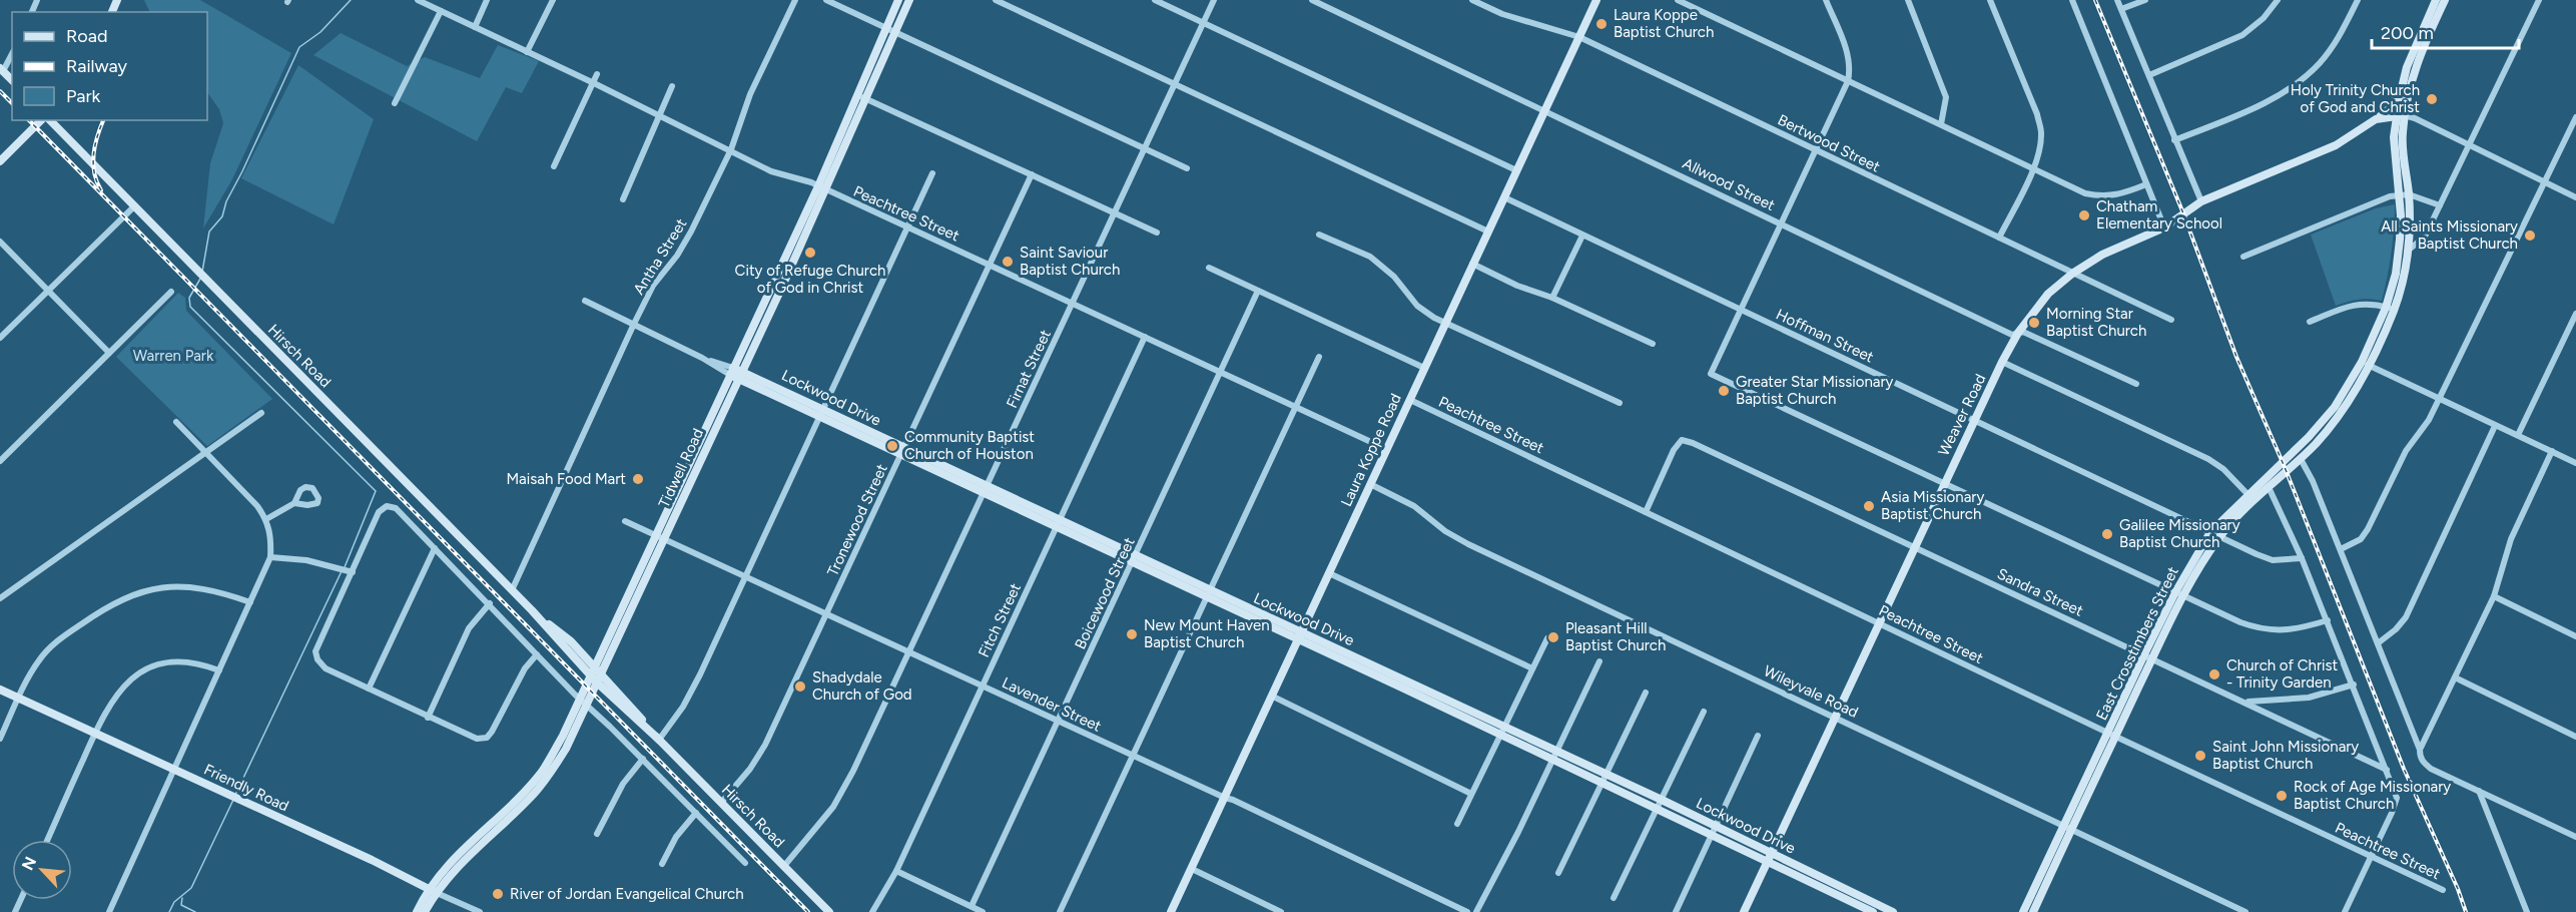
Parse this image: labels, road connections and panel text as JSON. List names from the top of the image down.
{
  "streets": {
    "main road": [
      "Hirsch Road",
      "Lockwood Drive",
      "Weaver Road",
      "Laura Koppe Road",
      "Tidwell Road",
      "East Crosstimbers Street",
      "Friendly Road"
    ],
    "street": [
      "Bertwood Street",
      "Allwood Street",
      "Peachtree Street",
      "Antha Street",
      "Hoffman Street",
      "Firnat Street",
      "Tronewood Street",
      "Sandra Street",
      "Boicewood Street",
      "Fitch Street",
      "Wileyvale Road",
      "Lavender Street"
    ]
  },
  "crossings": [
    ["Bertwood Street", "Weaver Road"],
    ["Bertwood Street", "Laura Koppe Road"],
    ["Allwood Street", "Weaver Road"],
    ["Allwood Street", "Laura Koppe Road"],
    ["Peachtree Street", "Antha Street"],
    ["Peachtree Street", "Firnat Street"],
    ["Peachtree Street", "Weaver Road"],
    ["Peachtree Street", "Laura Koppe Road"],
    ["Peachtree Street", "Tidwell Road"],
    ["Peachtree Street", "Tronewood Street"],
    ["Peachtree Street", "Sandra Street"],
    ["Peachtree Street", "Boicewood Street"],
    ["Peachtree Street", "Fitch Street"],
    ["Peachtree Street", "East Crosstimbers Street"],
    ["Antha Street", "Hirsch Road"],
    ["Antha Street", "Lockwood Drive"],
    ["Hoffman Street", "Weaver Road"],
    ["Hoffman Street", "Laura Koppe Road"],
    ["Hoffman Street", "East Crosstimbers Street"],
    ["Hirsch Road", "Firnat Street"],
    ["Hirsch Road", "Tidwell Road"],
    ["Hirsch Road", "Tronewood Street"],
    ["Firnat Street", "Lockwood Drive"],
    ["Firnat Street", "Lavender Street"],
    ["Lockwood Drive", "Weaver Road"],
    ["Lockwood Drive", "Laura Koppe Road"],
    ["Lockwood Drive", "Tidwell Road"],
    ["Lockwood Drive", "Tronewood Street"],
    ["Lockwood Drive", "Boicewood Street"],
    ["Lockwood Drive", "Fitch Street"],
    ["Weaver Road", "Sandra Street"],
    ["Weaver Road", "East Crosstimbers Street"],
    ["Weaver Road", "Wileyvale Road"],
    ["Laura Koppe Road", "Wileyvale Road"],
    ["Laura Koppe Road", "Lavender Street"],
    ["Tidwell Road", "Lavender Street"],
    ["Tidwell Road", "Friendly Road"],
    ["Tronewood Street", "Lavender Street"],
    ["Sandra Street", "East Crosstimbers Street"],
    ["Boicewood Street", "Lavender Street"],
    ["Fitch Street", "Lavender Street"],
    ["East Crosstimbers Street", "Wileyvale Road"]
  ],
  "parks": ["Warren Park"],
  "places": [
    "Laura Koppe Baptist Church",
    "Holy Trinity Church of God and Christ",
    "Chatham Elementary School",
    "All Saints Missionary Baptist Church",
    "City of Refuge Church of God in Christ",
    "Saint Saviour Baptist Church",
    "Morning Star Baptist Church",
    "Greater Star Missionary Baptist Church",
    "Community Baptist Church of Houston",
    "Maisah Food Mart",
    "Asia Missionary Baptist Church",
    "Galilee Missionary Baptist Church",
    "New Mount Haven Baptist Church",
    "Pleasant Hill Baptist Church",
    "Church of Christ - Trinity Garden",
    "Shadydale Church of God",
    "Saint John Missionary Baptist Church",
    "Rock of Age Missionary Baptist Church",
    "River of Jordan Evangelical Church"
  ],
  "legend": ["Road", "Railway", "Park"],
  "scale_bar": "200 m",
  "north": "top left"
}
